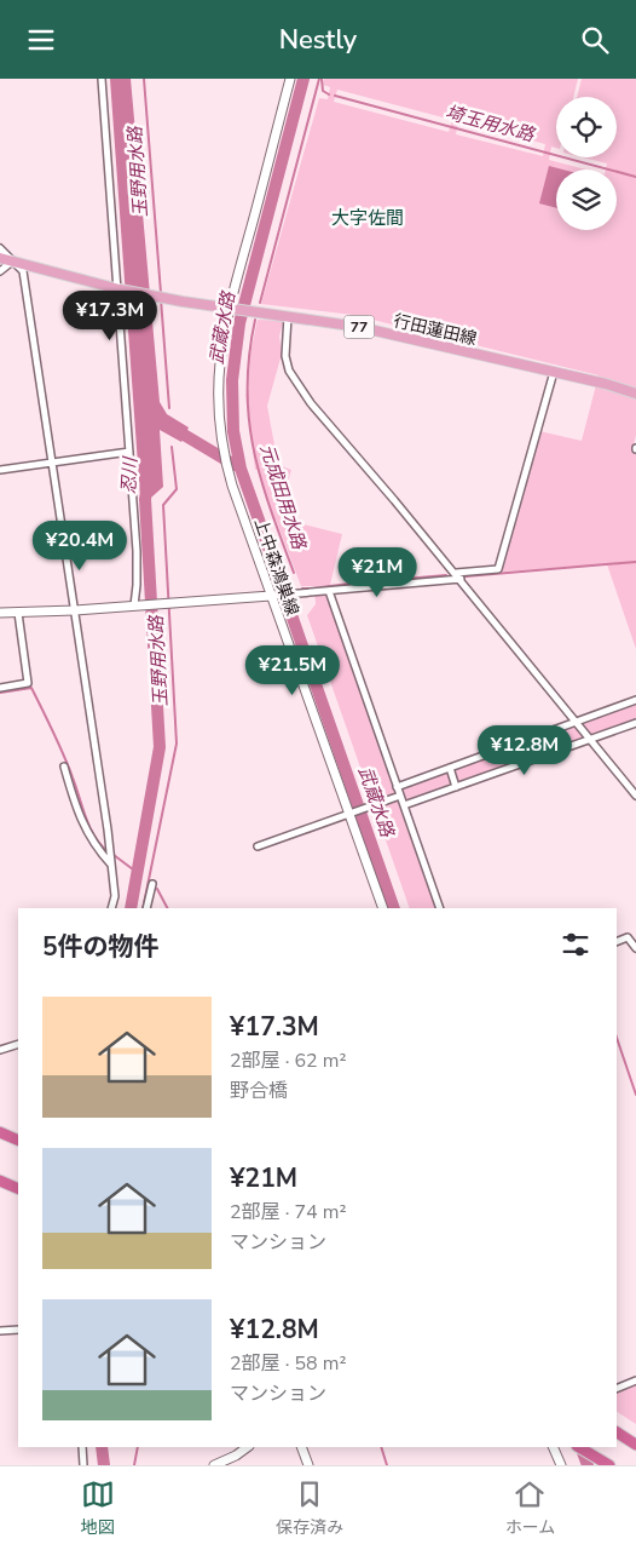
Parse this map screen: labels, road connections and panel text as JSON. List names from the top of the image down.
{
  "streets": {
    "main road": ["77", "行田蓮田線", "上中森鴻巣線"]
  },
  "crossings": [
    ["77", "行田蓮田線"],
    ["行田蓮田線", "上中森鴻巣線"]
  ],
  "districts": ["大字佐間"],
  "water": [
    "埼玉用水路",
    "玉野用水路",
    "武蔵水路",
    "忍川",
    "元成田用水路"
  ],
  "page": {
    "header": "Nestly",
    "price": [
      "¥17.3M",
      "¥20.4M",
      "¥21M",
      "¥21.5M",
      "¥12.8M"
    ],
    "heading": "5件の物件",
    "list": [
      {
        "name": "¥17.3M",
        "note": "2部屋 · 62 m² · 野合橋"
      },
      {
        "name": "¥21M",
        "note": "2部屋 · 74 m² · マンション"
      },
      {
        "name": "¥12.8M",
        "note": "2部屋 · 58 m² · マンション"
      }
    ],
    "tabs": ["地図", "保存済み", "ホーム"]
  }
}
